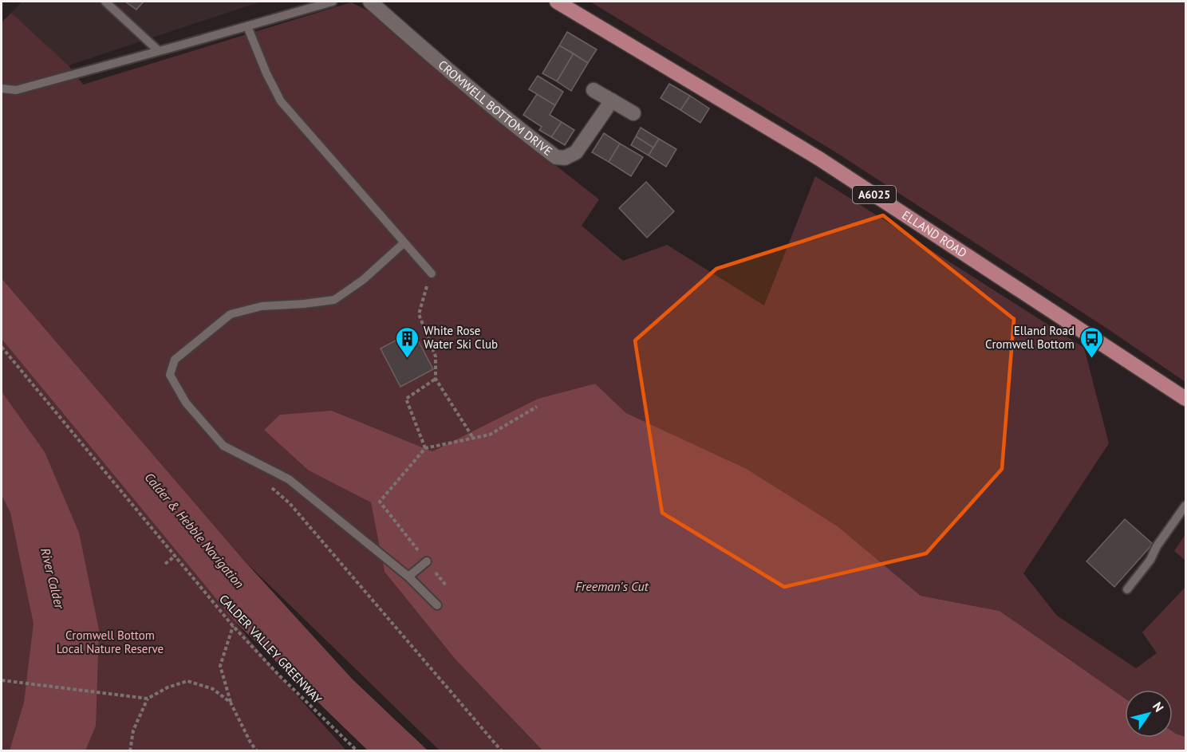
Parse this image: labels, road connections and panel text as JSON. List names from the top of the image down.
{
  "streets": {
    "main road": ["A6025", "ELLAND ROAD"],
    "street": ["CROMWELL BOTTOM DRIVE"],
    "path": ["CALDER VALLEY GREENWAY"]
  },
  "water": ["Calder & Hebble Navigation", "River Calder", "Freeman's Cut"],
  "parks": ["Cromwell Bottom Local Nature Reserve"],
  "places": {
    "building": ["White Rose Water Ski Club"],
    "bus stop": ["Elland Road Cromwell Bottom"]
  },
  "north": "top right"
}
